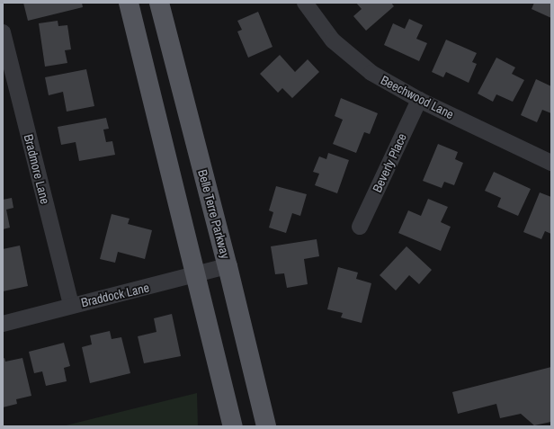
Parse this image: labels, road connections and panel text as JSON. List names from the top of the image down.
{
  "streets": {
    "main road": ["Belle Terre Parkway"],
    "street": [
      "Beechwood Lane",
      "Beverly Place",
      "Bradmore Lane",
      "Braddock Lane"
    ]
  },
  "crossings": [
    ["Beechwood Lane", "Beverly Place"],
    ["Bradmore Lane", "Braddock Lane"],
    ["Belle Terre Parkway", "Braddock Lane"]
  ]
}
